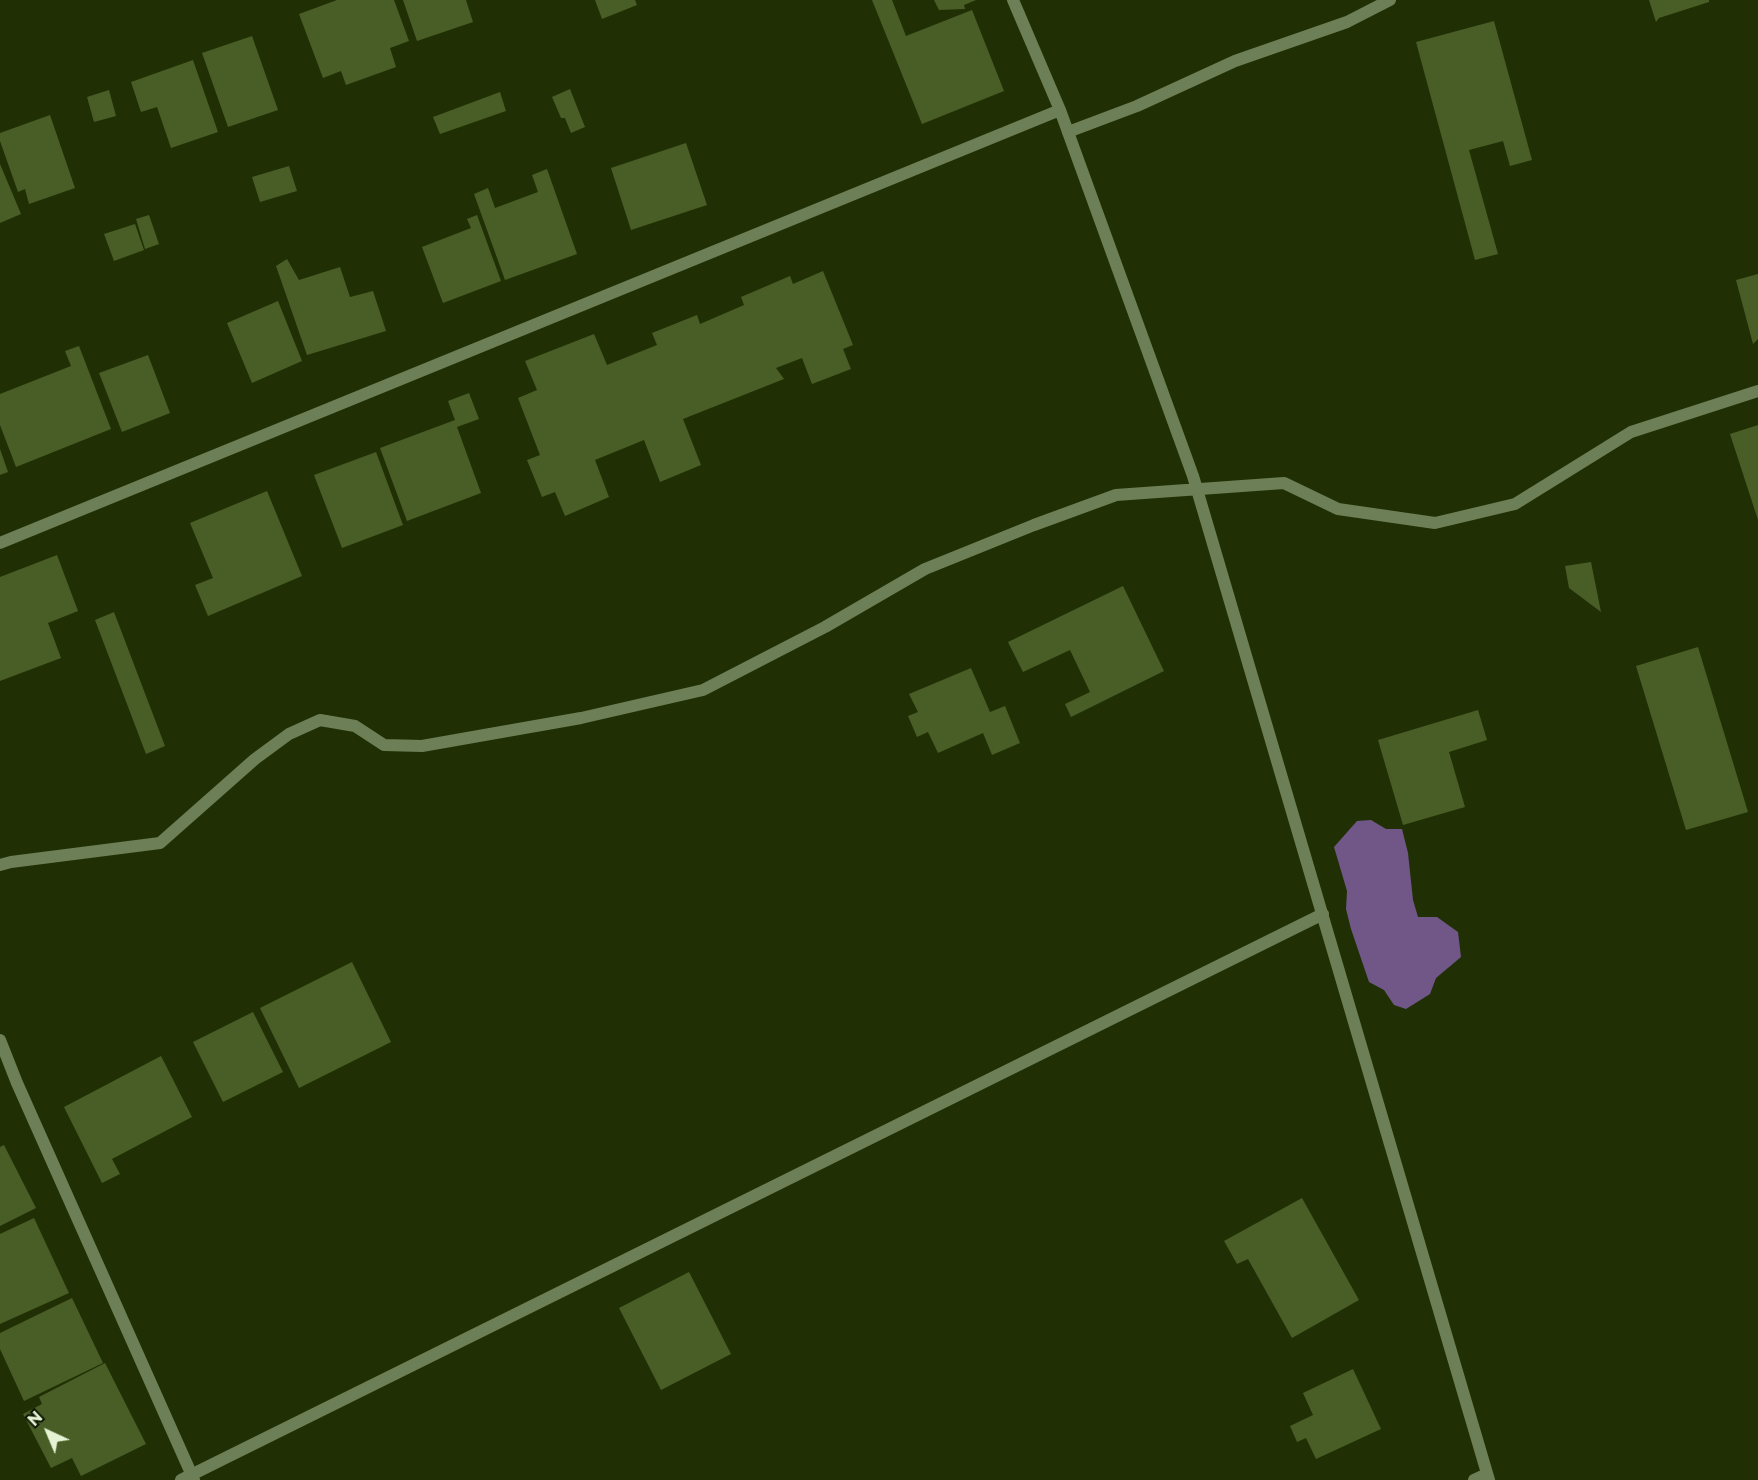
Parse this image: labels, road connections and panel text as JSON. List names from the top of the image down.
{
  "north": "top left"
}
